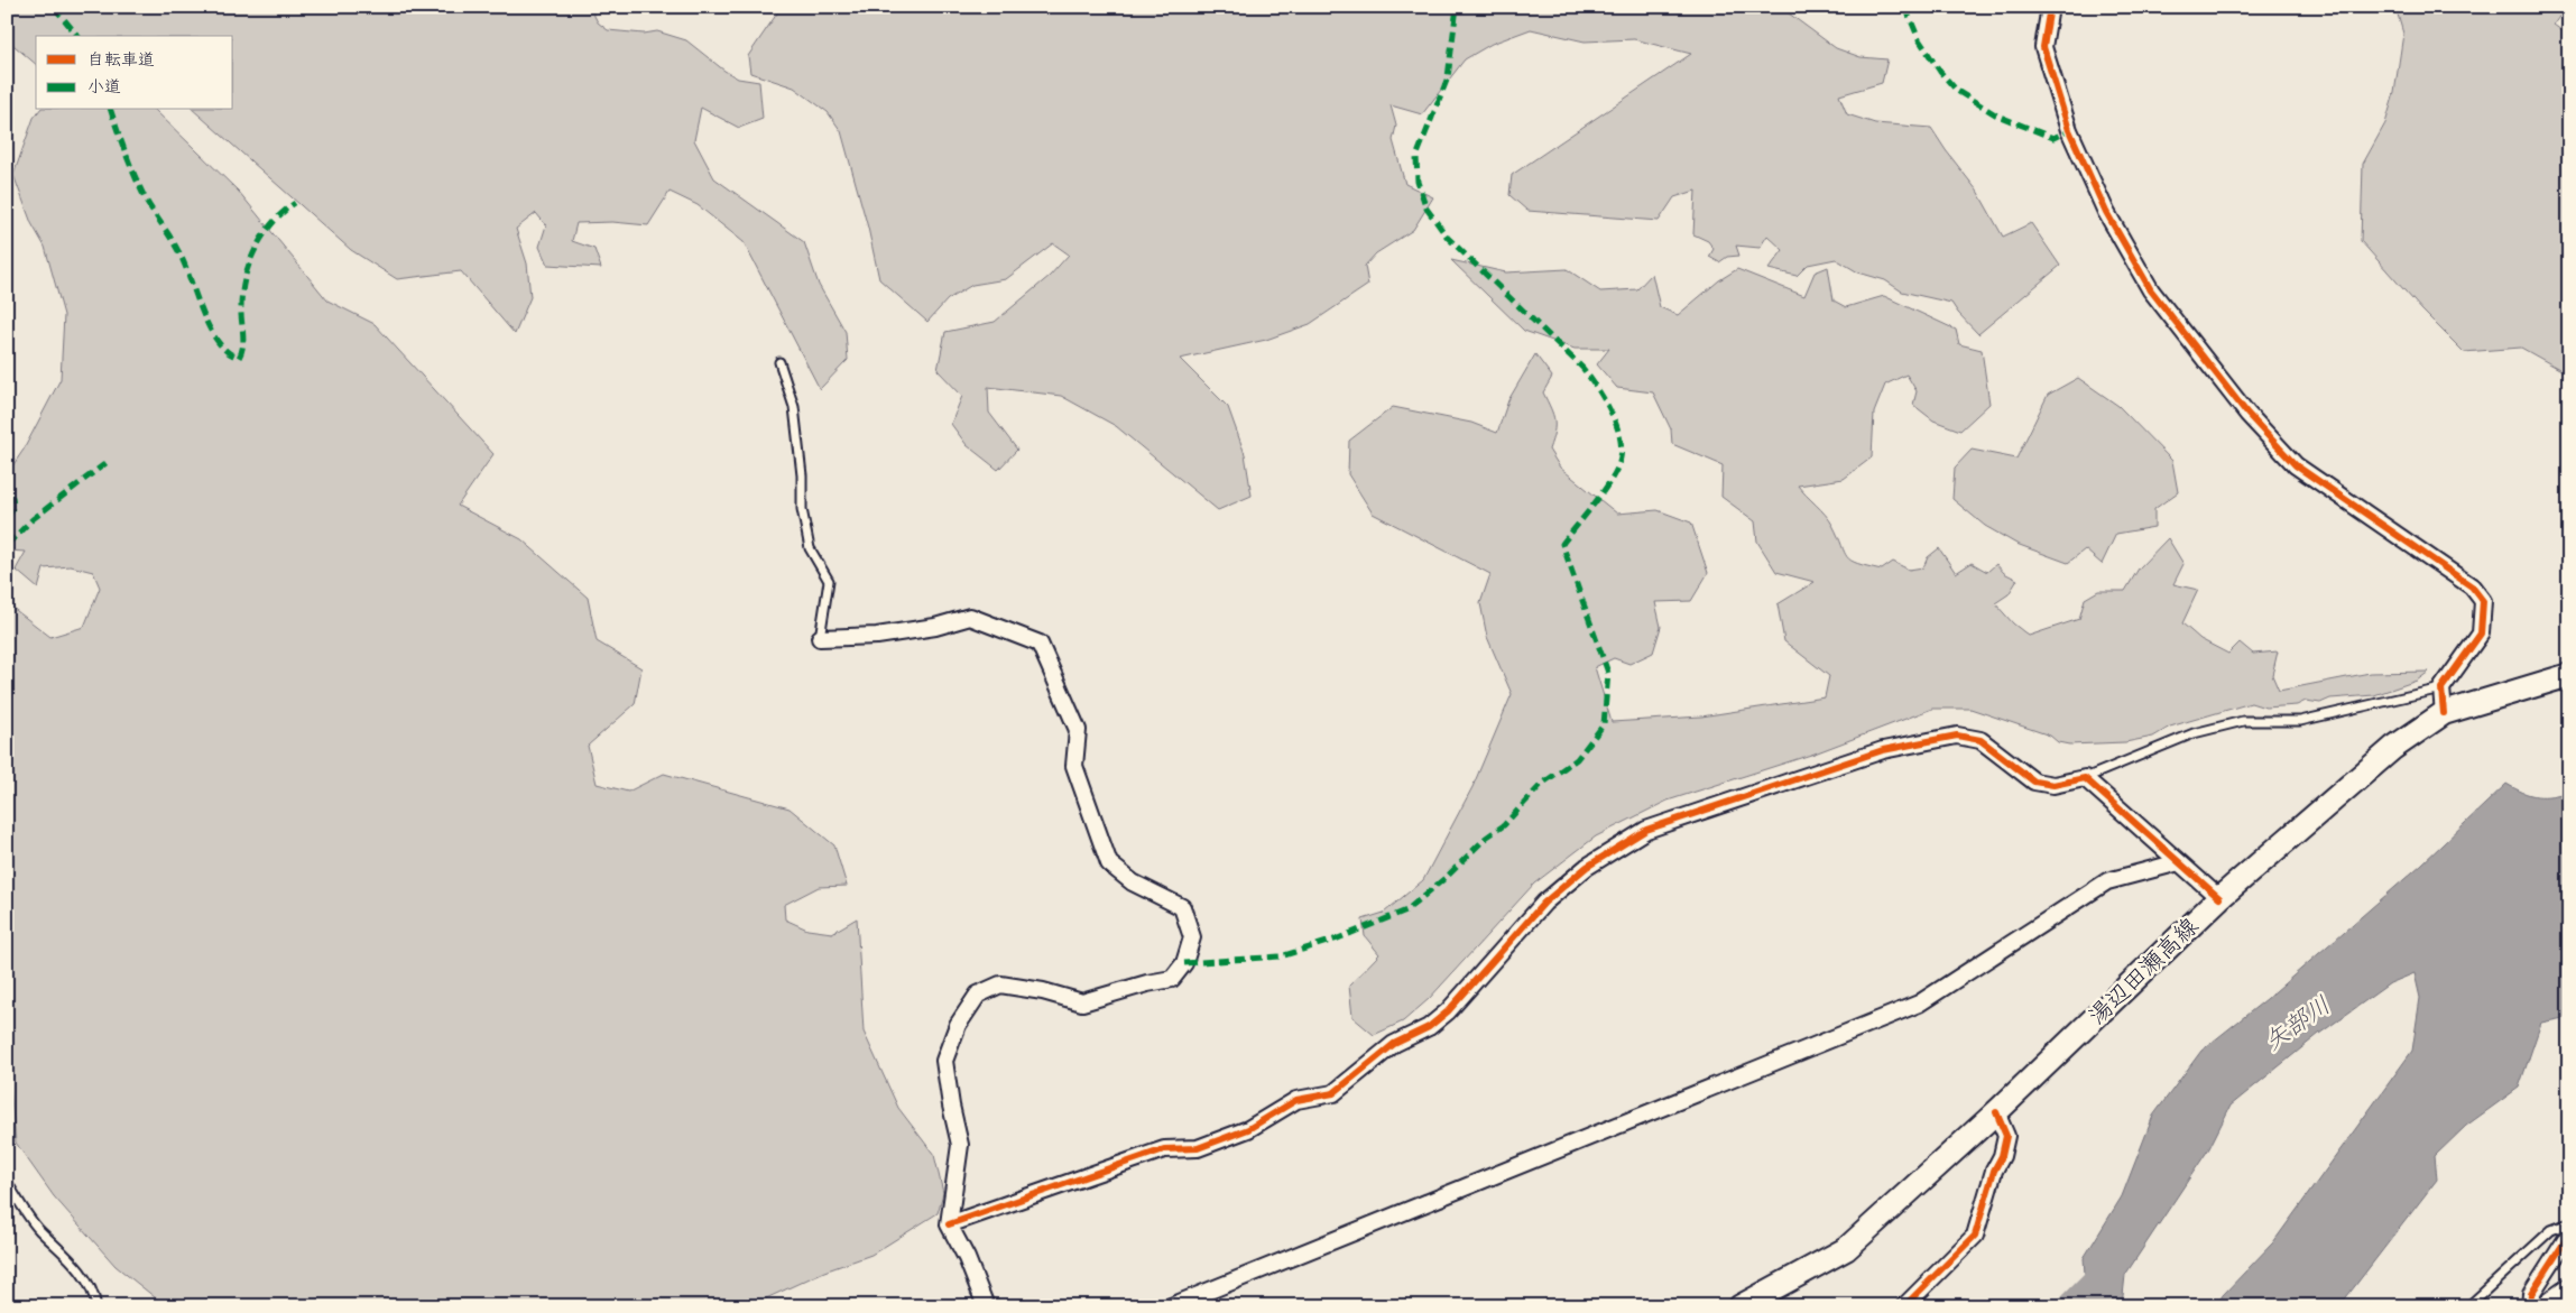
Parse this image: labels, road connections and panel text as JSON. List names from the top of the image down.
{
  "streets": {
    "main road": ["湯辺田瀬高線"]
  },
  "water": ["矢部川"],
  "legend": ["自転車道", "小道"]
}
